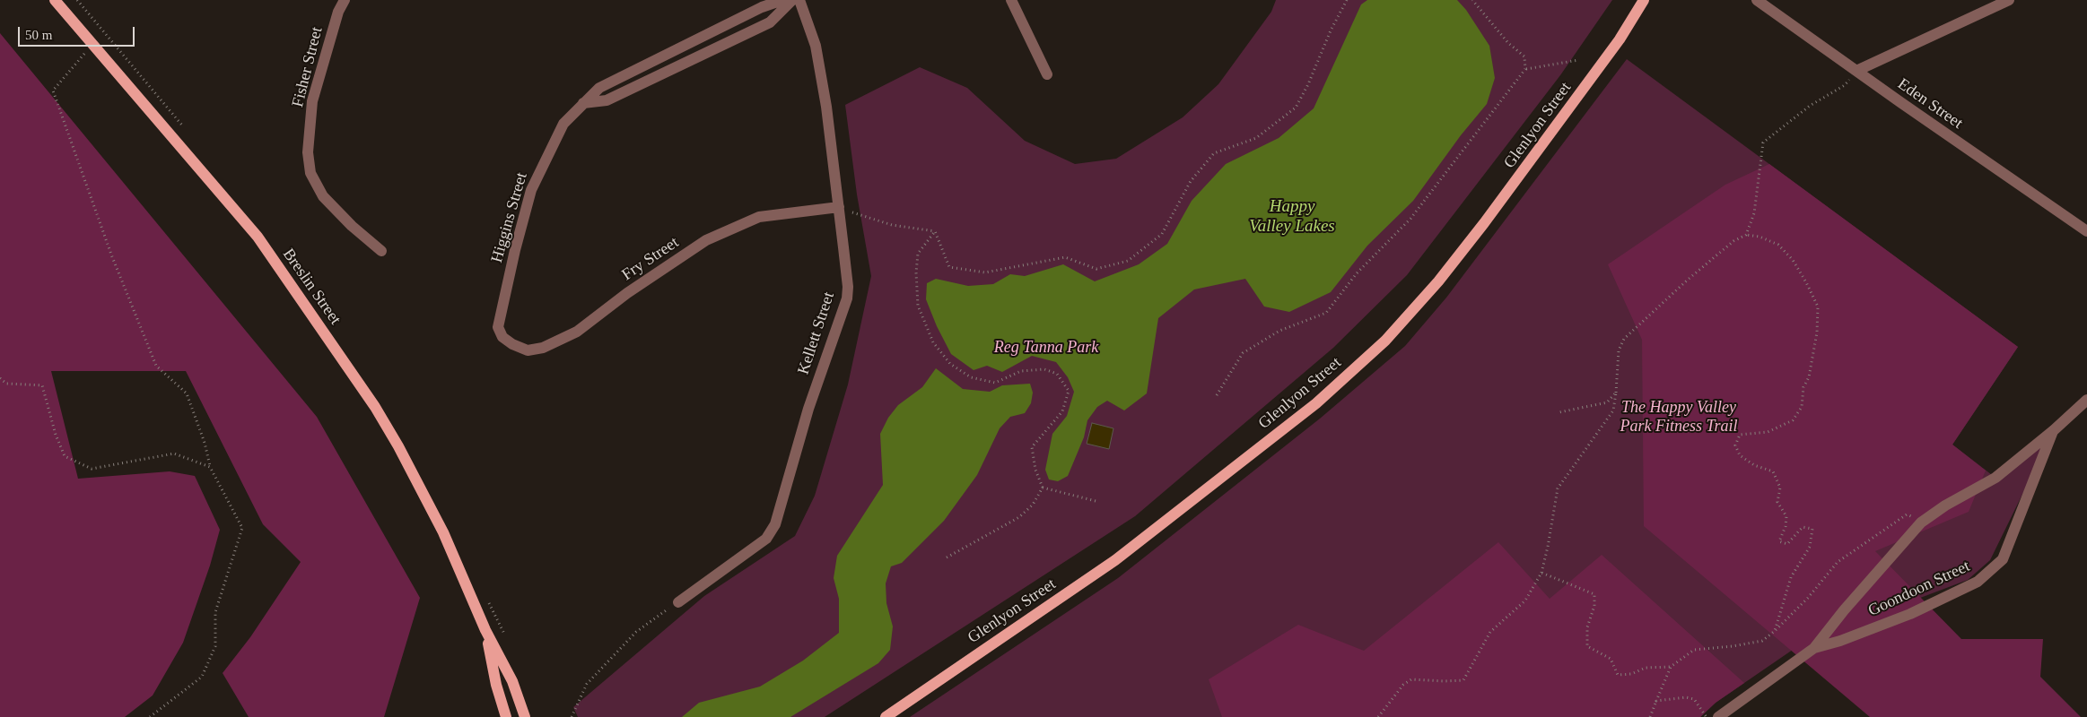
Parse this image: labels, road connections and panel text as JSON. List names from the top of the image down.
{
  "streets": {
    "main road": ["Glenlyon Street", "Breslin Street"],
    "street": [
      "Fisher Street",
      "Eden Street",
      "Higgins Street",
      "Fry Street",
      "Kellett Street",
      "Goondoon Street"
    ]
  },
  "crossings": [
    ["Higgins Street", "Fry Street"],
    ["Fry Street", "Kellett Street"]
  ],
  "water": ["Happy Valley Lakes"],
  "parks": ["Reg Tanna Park", "The Happy Valley Park Fitness Trail"],
  "scale_bar": "50 m"
}
